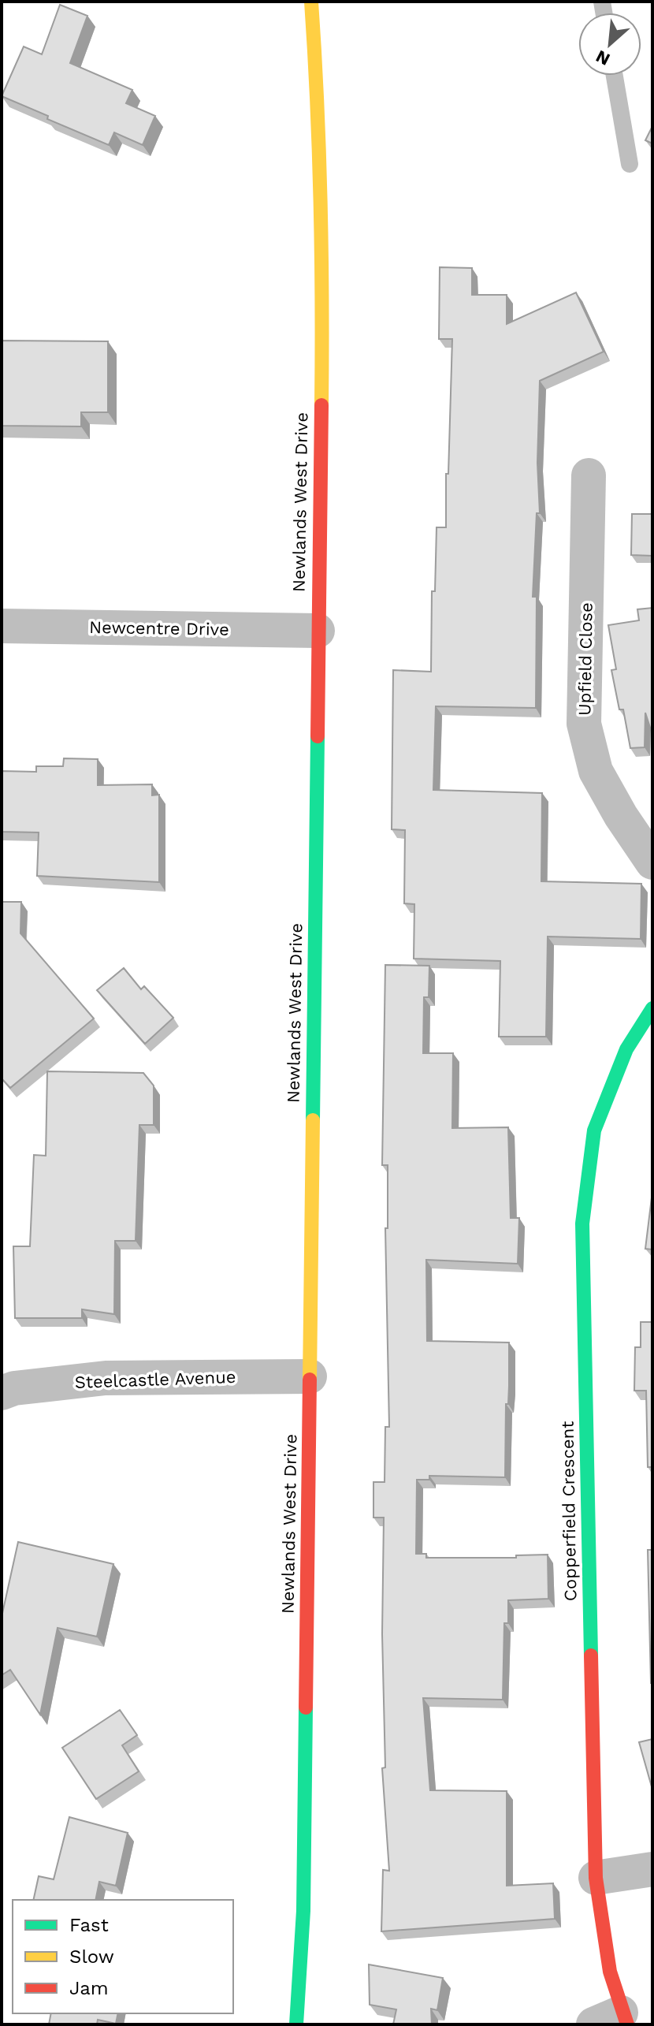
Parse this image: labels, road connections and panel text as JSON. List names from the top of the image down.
{
  "streets": {
    "street": [
      "Newlands West Drive",
      "Newcentre Drive",
      "Upfield Close",
      "Steelcastle Avenue",
      "Copperfield Crescent"
    ]
  },
  "crossings": [
    ["Newlands West Drive", "Newcentre Drive"],
    ["Newlands West Drive", "Steelcastle Avenue"]
  ],
  "legend": ["Fast", "Slow", "Jam"],
  "north": "bottom left"
}
